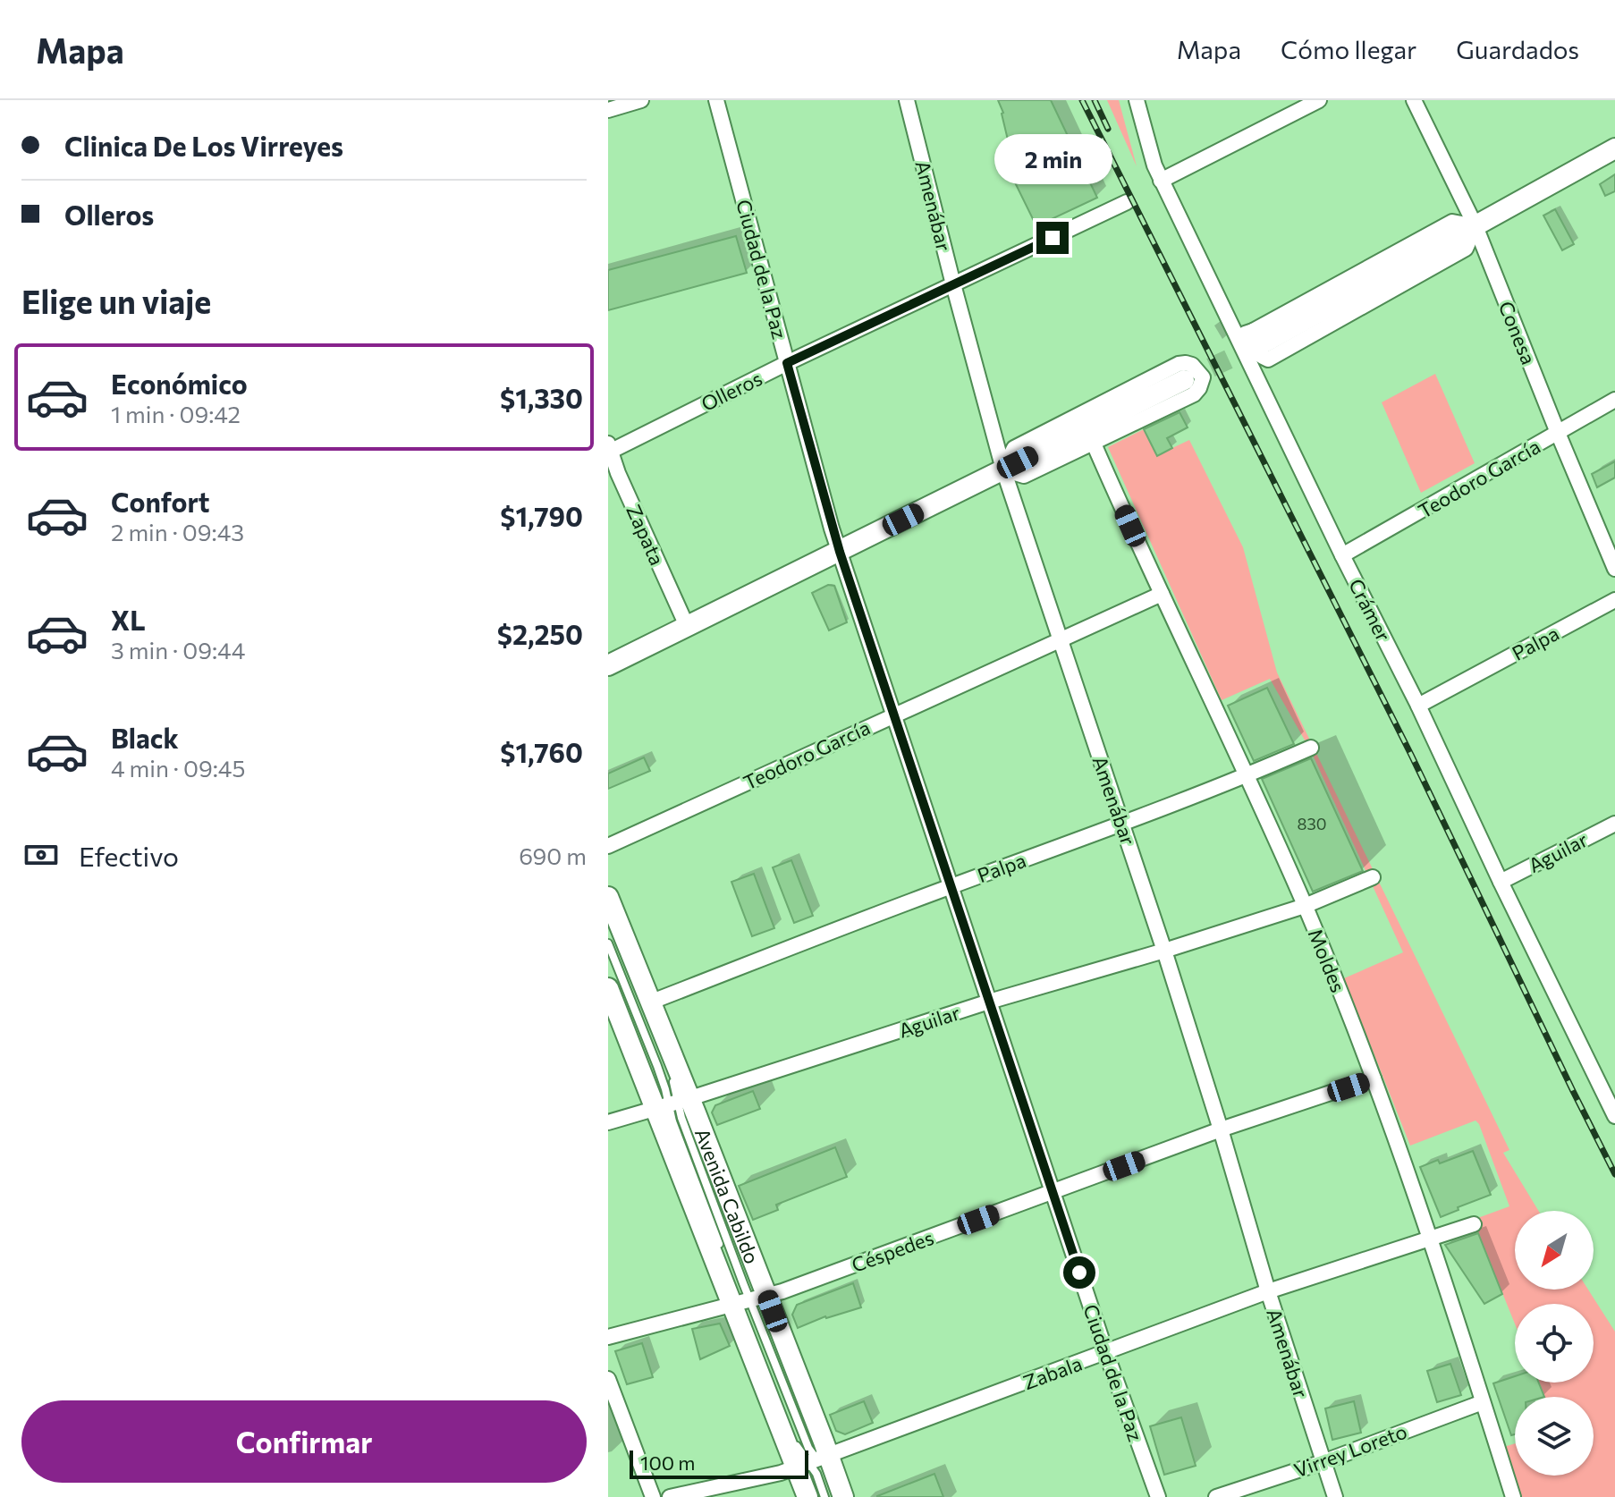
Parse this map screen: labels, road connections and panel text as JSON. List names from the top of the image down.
{
  "streets": {
    "main road": ["Avenida Cabildo"],
    "street": [
      "Amenábar",
      "Ciudad de la Paz",
      "Conesa",
      "Olleros",
      "Teodoro García",
      "Zapata",
      "Crámer",
      "Palpa",
      "Aguilar",
      "Moldes",
      "Céspedes",
      "Zabala",
      "Virrey Loreto"
    ]
  },
  "crossings": [
    ["Amenábar", "Olleros"],
    ["Amenábar", "Teodoro García"],
    ["Amenábar", "Palpa"],
    ["Amenábar", "Aguilar"],
    ["Amenábar", "Céspedes"],
    ["Amenábar", "Zabala"],
    ["Amenábar", "Virrey Loreto"],
    ["Ciudad de la Paz", "Olleros"],
    ["Ciudad de la Paz", "Teodoro García"],
    ["Ciudad de la Paz", "Palpa"],
    ["Ciudad de la Paz", "Aguilar"],
    ["Ciudad de la Paz", "Céspedes"],
    ["Ciudad de la Paz", "Zabala"],
    ["Conesa", "Teodoro García"],
    ["Olleros", "Zapata"],
    ["Teodoro García", "Crámer"],
    ["Teodoro García", "Moldes"],
    ["Crámer", "Palpa"],
    ["Crámer", "Aguilar"],
    ["Palpa", "Moldes"],
    ["Palpa", "Avenida Cabildo"],
    ["Aguilar", "Moldes"],
    ["Aguilar", "Avenida Cabildo"],
    ["Moldes", "Céspedes"],
    ["Moldes", "Zabala"],
    ["Moldes", "Virrey Loreto"],
    ["Avenida Cabildo", "Céspedes"],
    ["Avenida Cabildo", "Zabala"]
  ],
  "house_numbers": ["830"],
  "scale_bar": "100 m",
  "north": "bottom left",
  "page": {
    "header": "Mapa",
    "nav": ["Mapa", "Cómo llegar", "Guardados"],
    "banner": ["Clinica De Los Virreyes", "Olleros"],
    "bubble": "2 min",
    "heading": "Elige un viaje",
    "list": [
      {
        "name": "Económico",
        "note": "1 min · 09:42",
        "value": "$1,330"
      },
      {
        "name": "Confort",
        "note": "2 min · 09:43",
        "value": "$1,790"
      },
      {
        "name": "XL",
        "note": "3 min · 09:44",
        "value": "$2,250"
      },
      {
        "name": "Black",
        "note": "4 min · 09:45",
        "value": "$1,760"
      }
    ],
    "pay": ["Efectivo", "690 m"],
    "buttons": "Confirmar",
    "scale": "100 m"
  }
}
